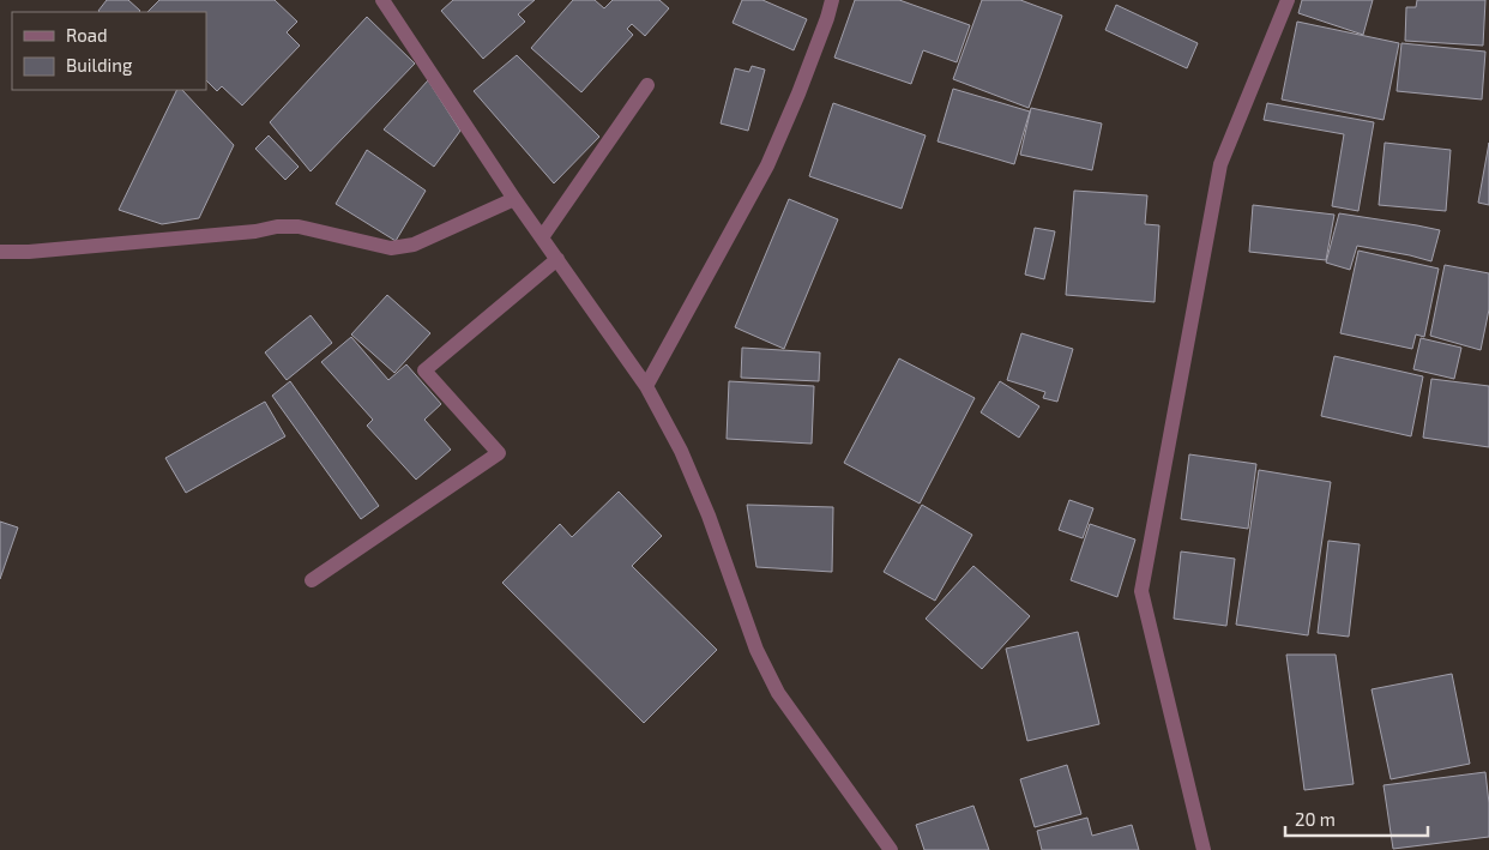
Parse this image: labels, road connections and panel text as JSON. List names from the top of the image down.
{
  "legend": ["Road", "Building"],
  "scale_bar": "20 m"
}
